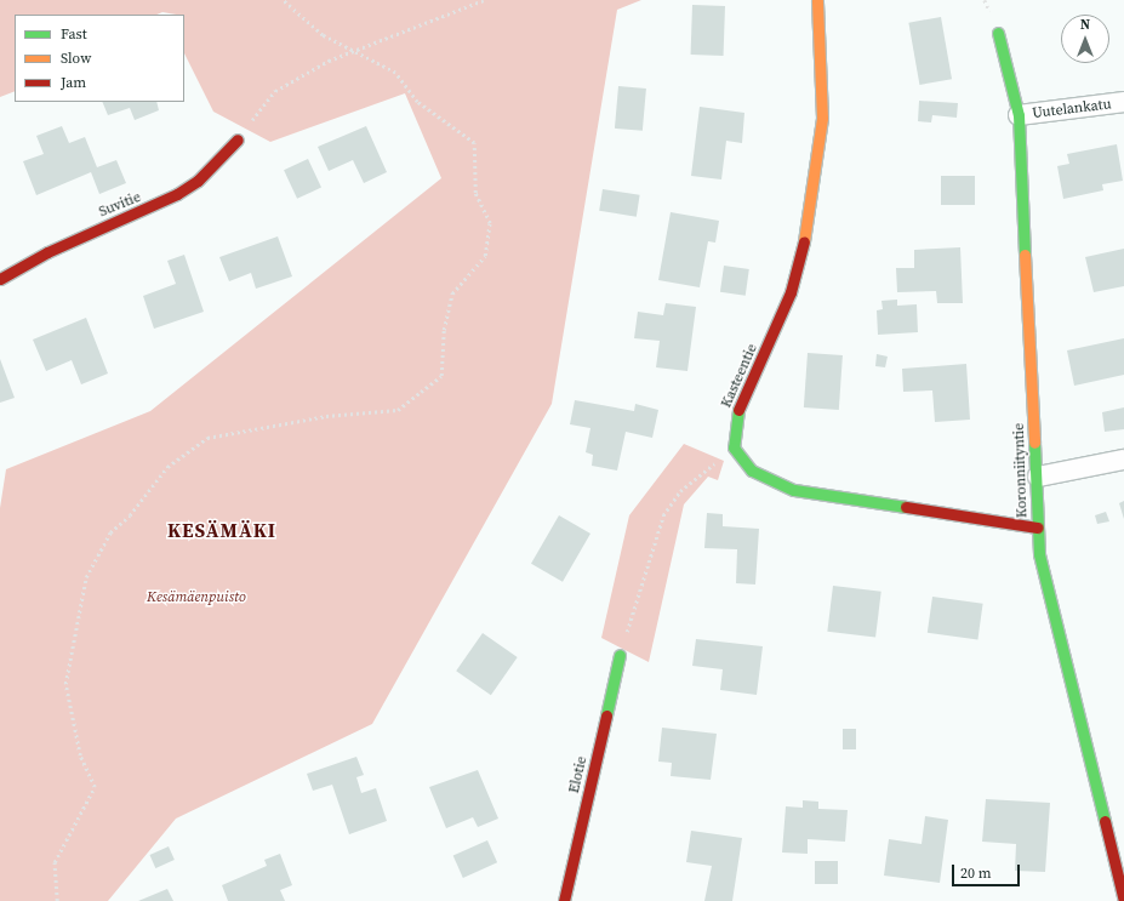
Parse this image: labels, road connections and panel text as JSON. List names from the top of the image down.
{
  "streets": {
    "street": [
      "Uutelankatu",
      "Suvitie",
      "Kasteentie",
      "Koronniityntie",
      "Elotie"
    ]
  },
  "crossings": [
    ["Uutelankatu", "Koronniityntie"]
  ],
  "districts": ["KESÄMÄKI"],
  "parks": ["Kesämäenpuisto"],
  "legend": ["Fast", "Slow", "Jam"],
  "scale_bar": "20 m",
  "north": "top"
}
